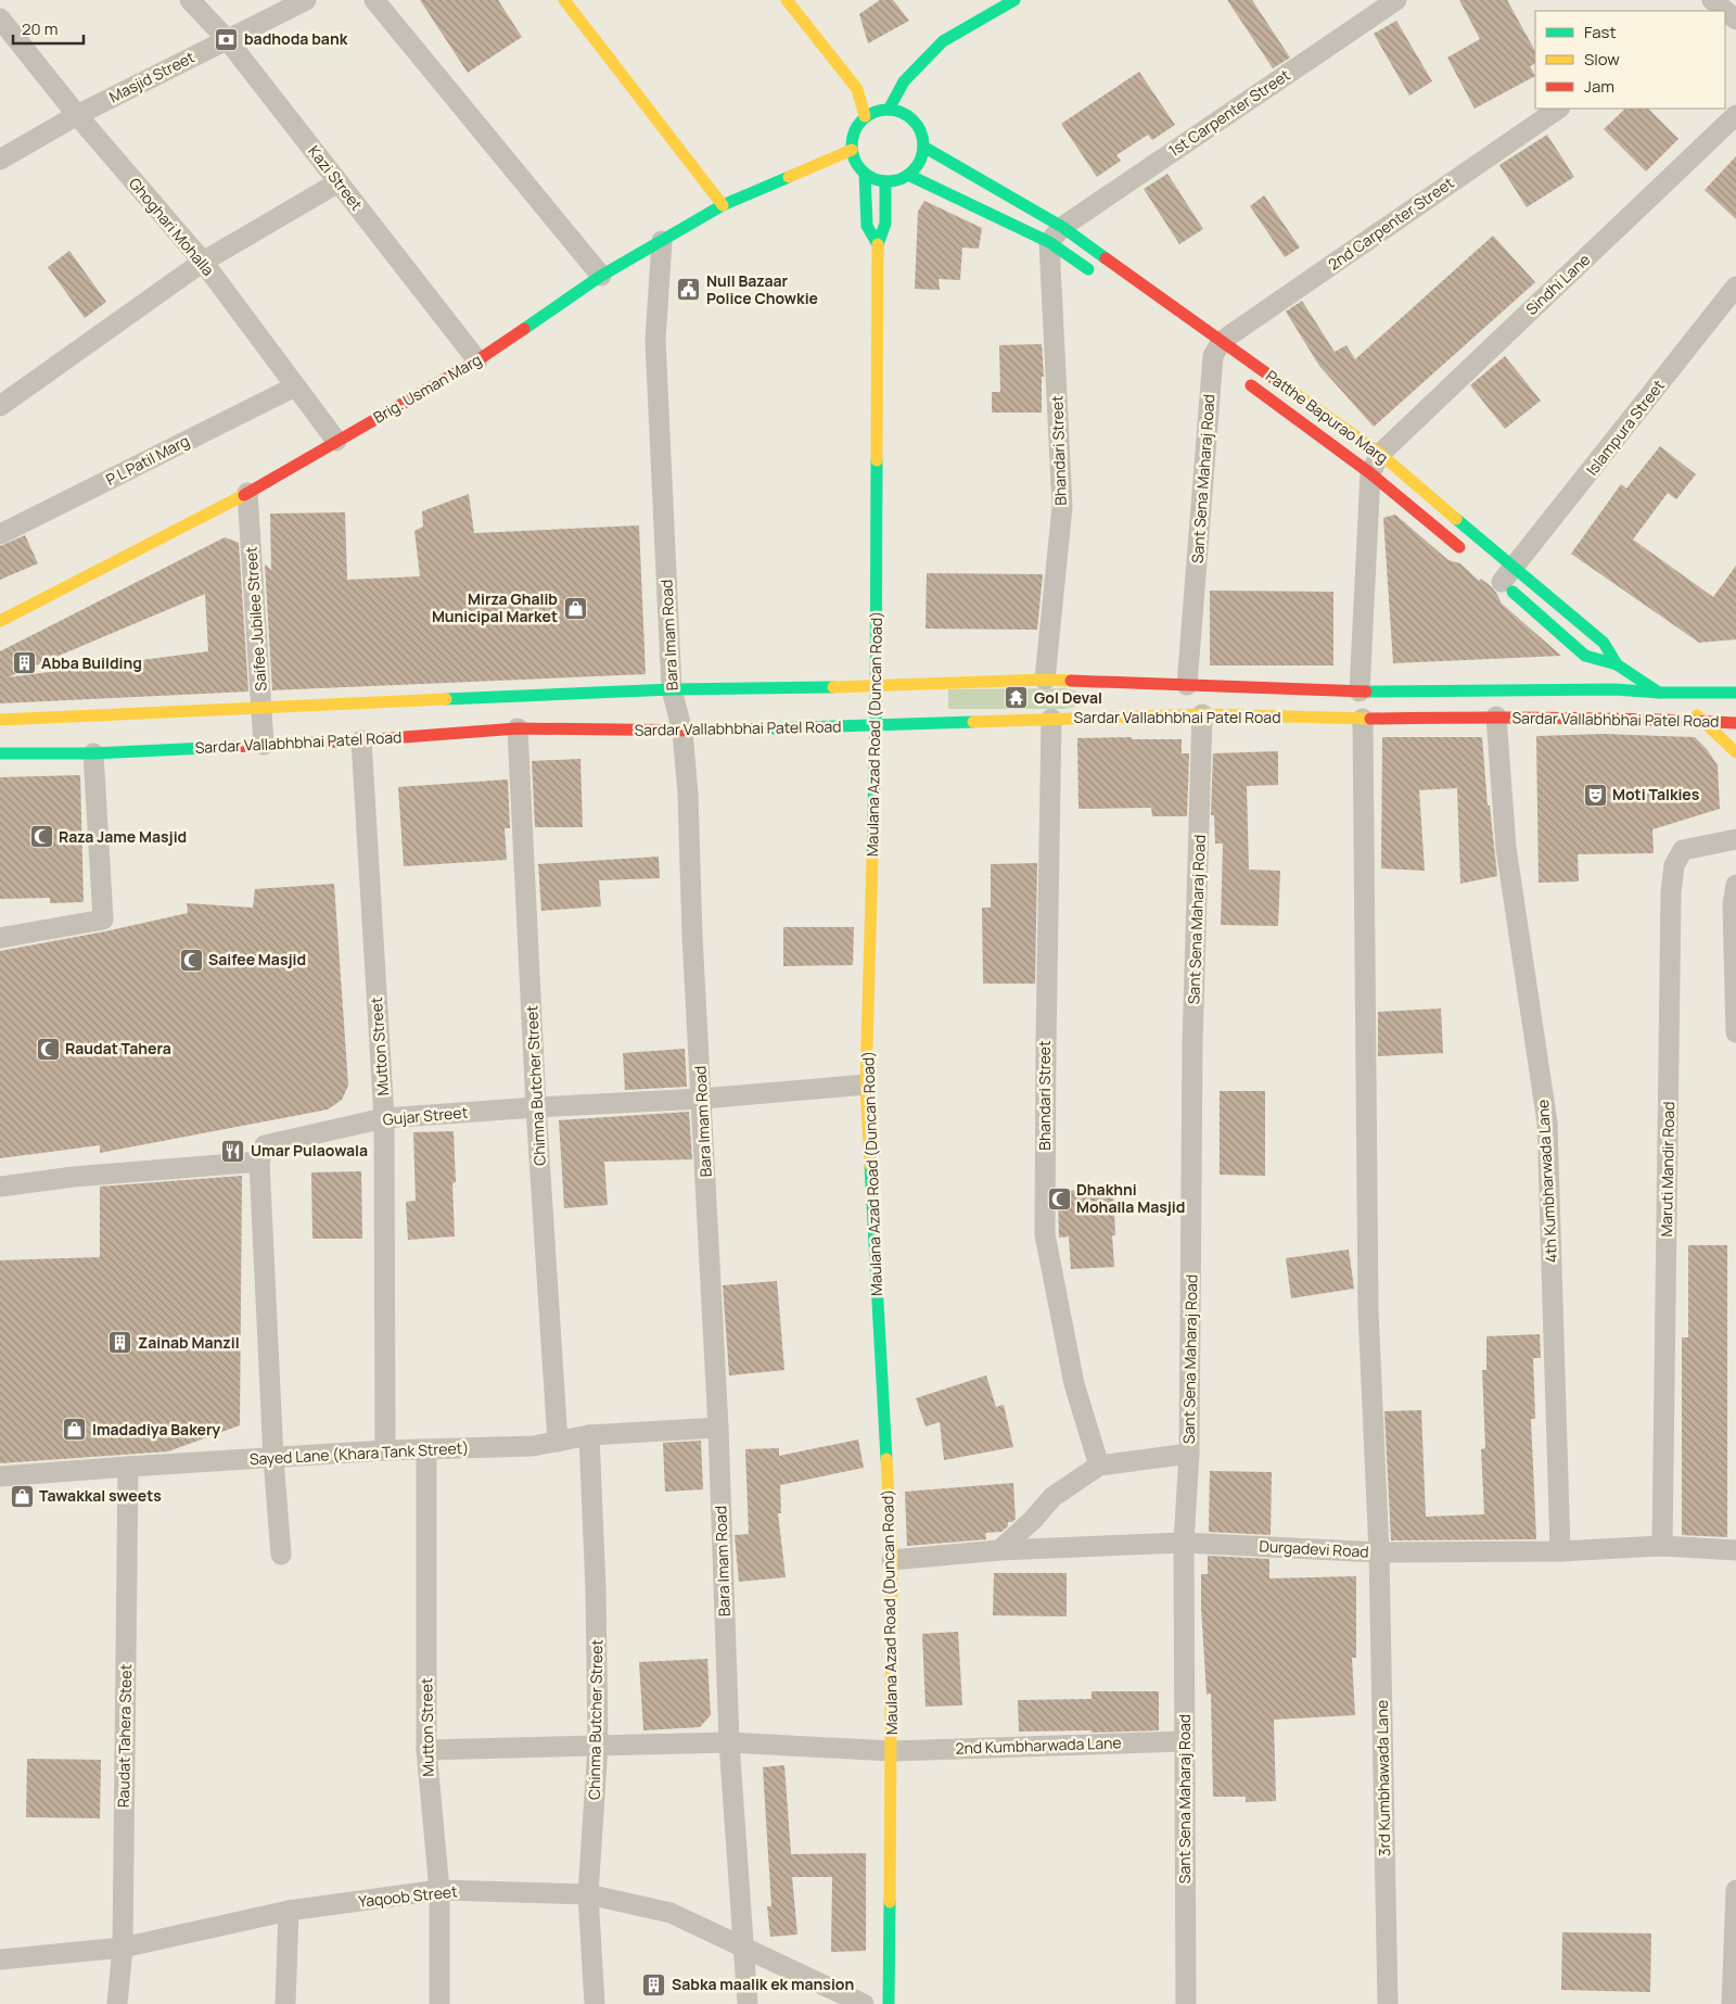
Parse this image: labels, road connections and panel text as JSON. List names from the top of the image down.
{
  "streets": {
    "main road": [
      "Brig. Usman Marg",
      "Patthe Bapurao Marg",
      "Sardar Vallabhbhai Patel Road",
      "Maulana Azad Road (Duncan Road)"
    ],
    "street": [
      "Masjid Street",
      "1st Carpenter Street",
      "Kazi Street",
      "2nd Carpenter Street",
      "Ghoghari Mohalla",
      "Sindhi Lane",
      "Islampura Street",
      "Bhandari Street",
      "P L Patil Marg",
      "Sant Sena Maharaj Road",
      "Saifee Jubilee Street",
      "Bara Imam Road",
      "Mutton Street",
      "Chimna Butcher Street",
      "Gujar Street",
      "Maruti Mandir Road",
      "4th Kumbharwada Lane",
      "Sayed Lane (Khara Tank Street)",
      "Durgadevi Road",
      "Chinma Butcher Street",
      "Raudat Tahera Steet",
      "2nd Kumbharwada Lane",
      "3rd Kumbhawada Lane",
      "Yaqoob Street"
    ]
  },
  "crossings": [
    ["Masjid Street", "Kazi Street"],
    ["Masjid Street", "Ghoghari Mohalla"],
    ["1st Carpenter Street", "Patthe Bapurao Marg"],
    ["1st Carpenter Street", "Bhandari Street"],
    ["Kazi Street", "Brig. Usman Marg"],
    ["2nd Carpenter Street", "Patthe Bapurao Marg"],
    ["2nd Carpenter Street", "Sant Sena Maharaj Road"],
    ["Ghoghari Mohalla", "Brig. Usman Marg"],
    ["Ghoghari Mohalla", "P L Patil Marg"],
    ["Sindhi Lane", "Patthe Bapurao Marg"],
    ["Brig. Usman Marg", "Patthe Bapurao Marg"],
    ["Brig. Usman Marg", "Saifee Jubilee Street"],
    ["Brig. Usman Marg", "Bara Imam Road"],
    ["Patthe Bapurao Marg", "Islampura Street"],
    ["Patthe Bapurao Marg", "Bhandari Street"],
    ["Patthe Bapurao Marg", "Sant Sena Maharaj Road"],
    ["Patthe Bapurao Marg", "Sardar Vallabhbhai Patel Road"],
    ["Bhandari Street", "Sardar Vallabhbhai Patel Road"],
    ["Sant Sena Maharaj Road", "Sardar Vallabhbhai Patel Road"],
    ["Sant Sena Maharaj Road", "Durgadevi Road"],
    ["Sant Sena Maharaj Road", "2nd Kumbharwada Lane"],
    ["Saifee Jubilee Street", "Sardar Vallabhbhai Patel Road"],
    ["Bara Imam Road", "Sardar Vallabhbhai Patel Road"],
    ["Bara Imam Road", "Gujar Street"],
    ["Bara Imam Road", "Sayed Lane (Khara Tank Street)"],
    ["Bara Imam Road", "2nd Kumbharwada Lane"],
    ["Bara Imam Road", "Yaqoob Street"],
    ["Sardar Vallabhbhai Patel Road", "Maulana Azad Road (Duncan Road)"],
    ["Sardar Vallabhbhai Patel Road", "Mutton Street"],
    ["Sardar Vallabhbhai Patel Road", "Chimna Butcher Street"],
    ["Sardar Vallabhbhai Patel Road", "4th Kumbharwada Lane"],
    ["Sardar Vallabhbhai Patel Road", "3rd Kumbhawada Lane"],
    ["Maulana Azad Road (Duncan Road)", "Gujar Street"],
    ["Maulana Azad Road (Duncan Road)", "Durgadevi Road"],
    ["Maulana Azad Road (Duncan Road)", "2nd Kumbharwada Lane"],
    ["Mutton Street", "Gujar Street"],
    ["Mutton Street", "Sayed Lane (Khara Tank Street)"],
    ["Mutton Street", "2nd Kumbharwada Lane"],
    ["Mutton Street", "Yaqoob Street"],
    ["Chimna Butcher Street", "Gujar Street"],
    ["Chimna Butcher Street", "Sayed Lane (Khara Tank Street)"],
    ["Maruti Mandir Road", "Durgadevi Road"],
    ["4th Kumbharwada Lane", "Durgadevi Road"],
    ["Sayed Lane (Khara Tank Street)", "Chinma Butcher Street"],
    ["Sayed Lane (Khara Tank Street)", "Raudat Tahera Steet"],
    ["Durgadevi Road", "3rd Kumbhawada Lane"],
    ["Chinma Butcher Street", "2nd Kumbharwada Lane"],
    ["Chinma Butcher Street", "Yaqoob Street"],
    ["Raudat Tahera Steet", "Yaqoob Street"]
  ],
  "places": {
    "bank": ["badhoda bank"],
    "public building": ["Null Bazaar Police Chowkie"],
    "shop": ["Mirza Ghalib Municipal Market", "Imadadiya Bakery", "Tawakkal sweets"],
    "building": ["Abba Building", "Zainab Manzil", "Sabka maalik ek mansion"],
    "temple": ["Gol Deval"],
    "theatre": ["Moti Talkies"],
    "mosque": [
      "Raza Jame Masjid",
      "Saifee Masjid",
      "Raudat Tahera",
      "Dhakhni Mohalla Masjid"
    ],
    "restaurant": ["Umar Pulaowala"]
  },
  "legend": ["Fast", "Slow", "Jam"],
  "scale_bar": "20 m"
}
